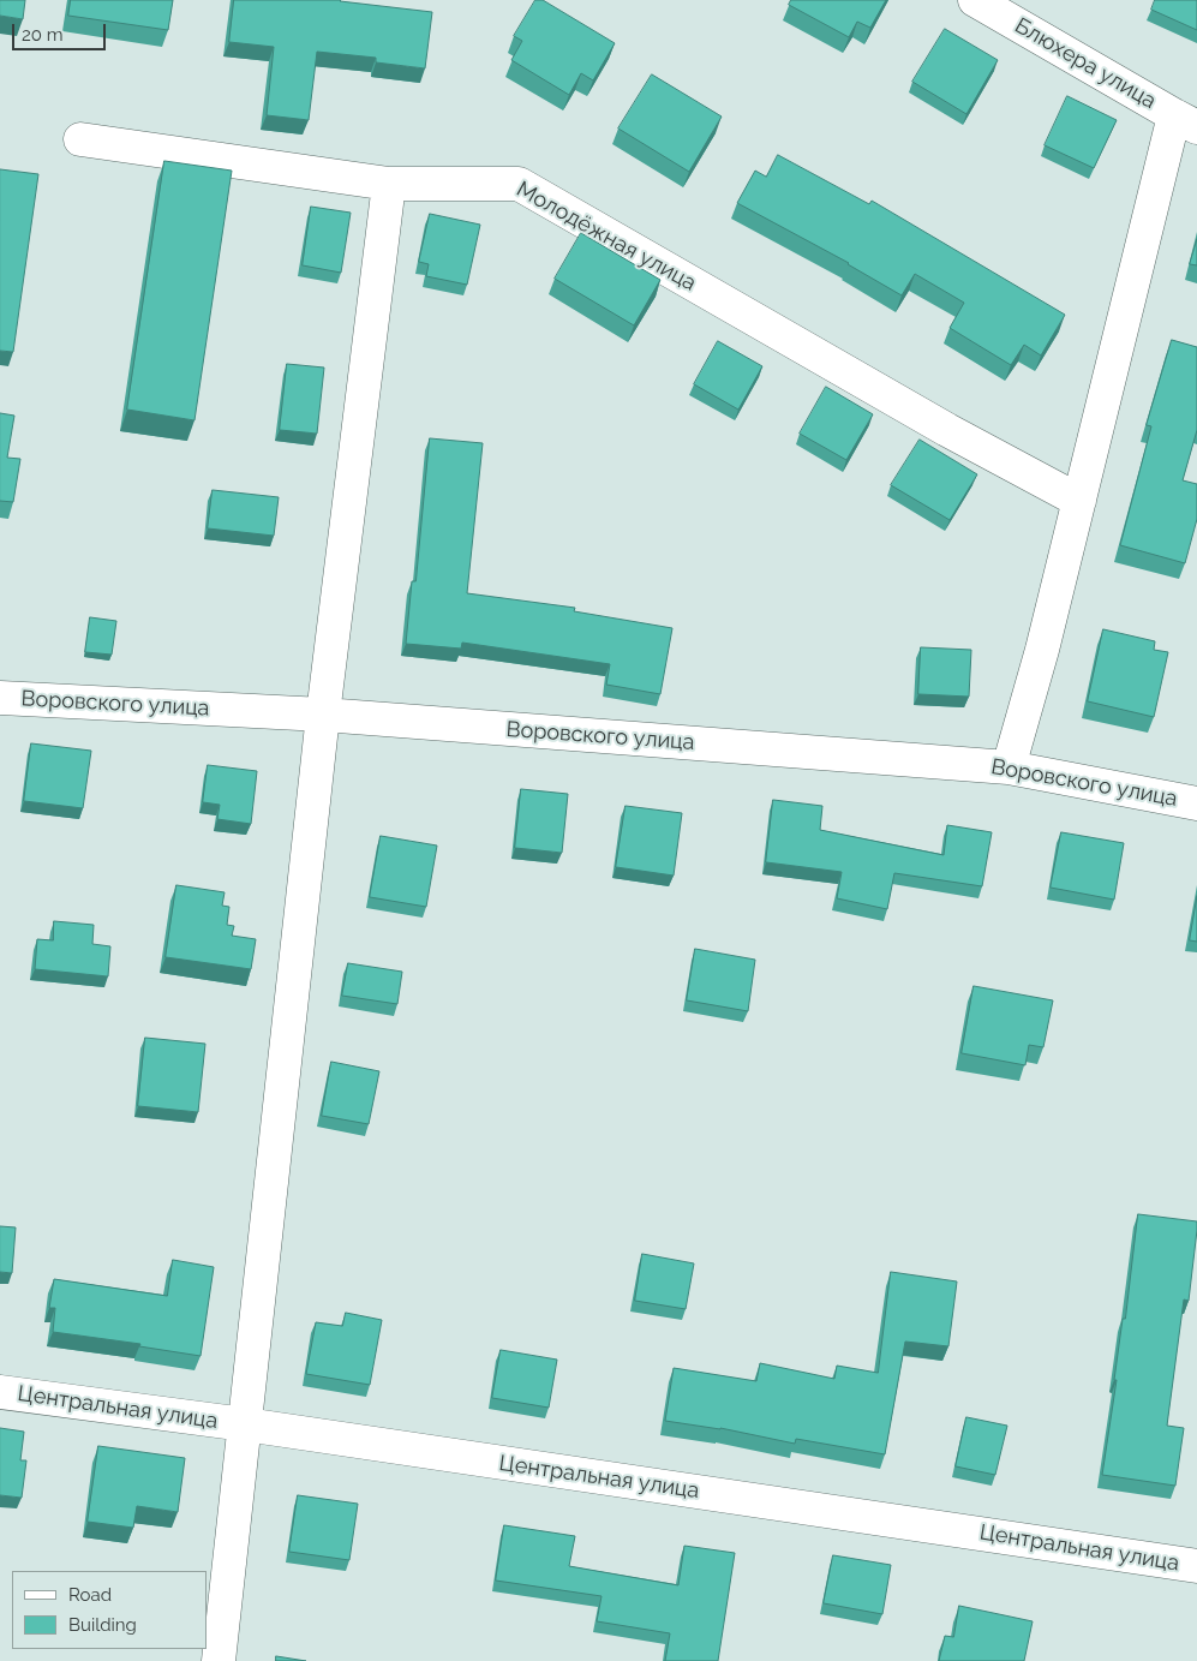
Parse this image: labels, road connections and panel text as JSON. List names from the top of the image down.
{
  "streets": {
    "street": [
      "Блюхера улица",
      "Молодёжная улица",
      "Воровского улица",
      "Центральная улица"
    ]
  },
  "legend": ["Road", "Building"],
  "scale_bar": "20 m"
}
